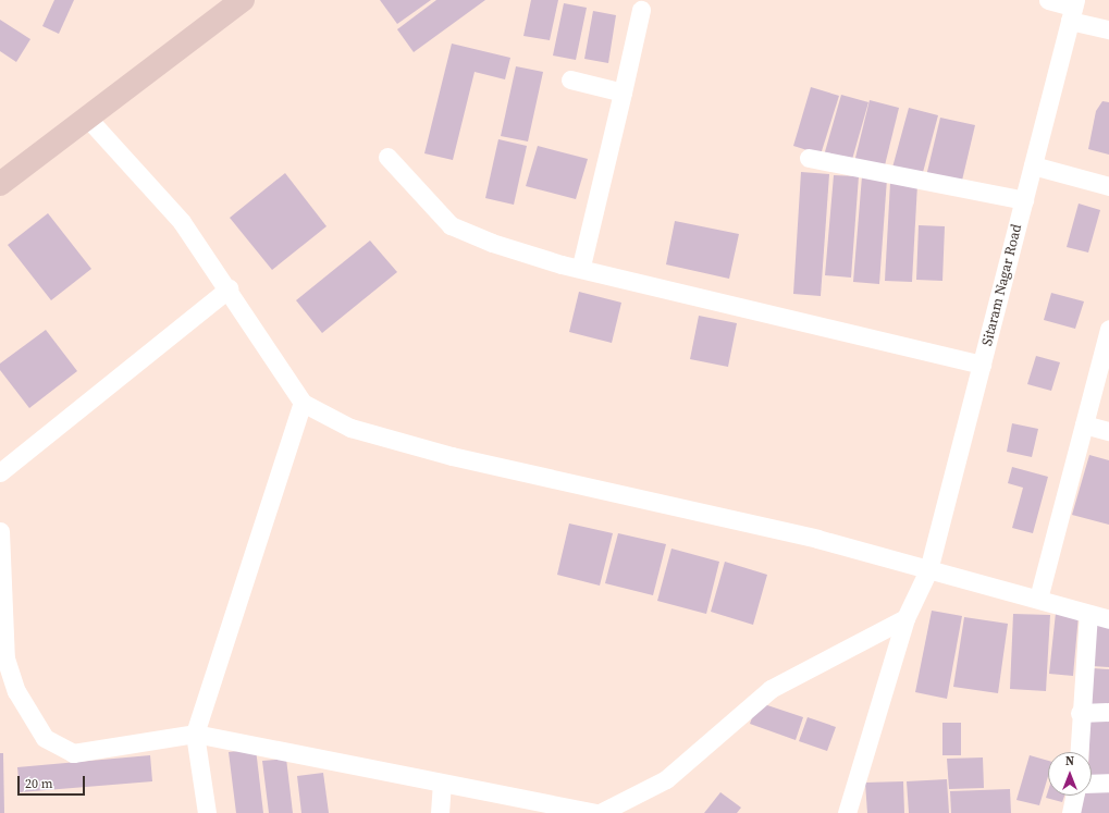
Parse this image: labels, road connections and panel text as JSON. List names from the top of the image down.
{
  "streets": {
    "street": ["Sitaram Nagar Road"]
  },
  "scale_bar": "20 m",
  "north": "top"
}
